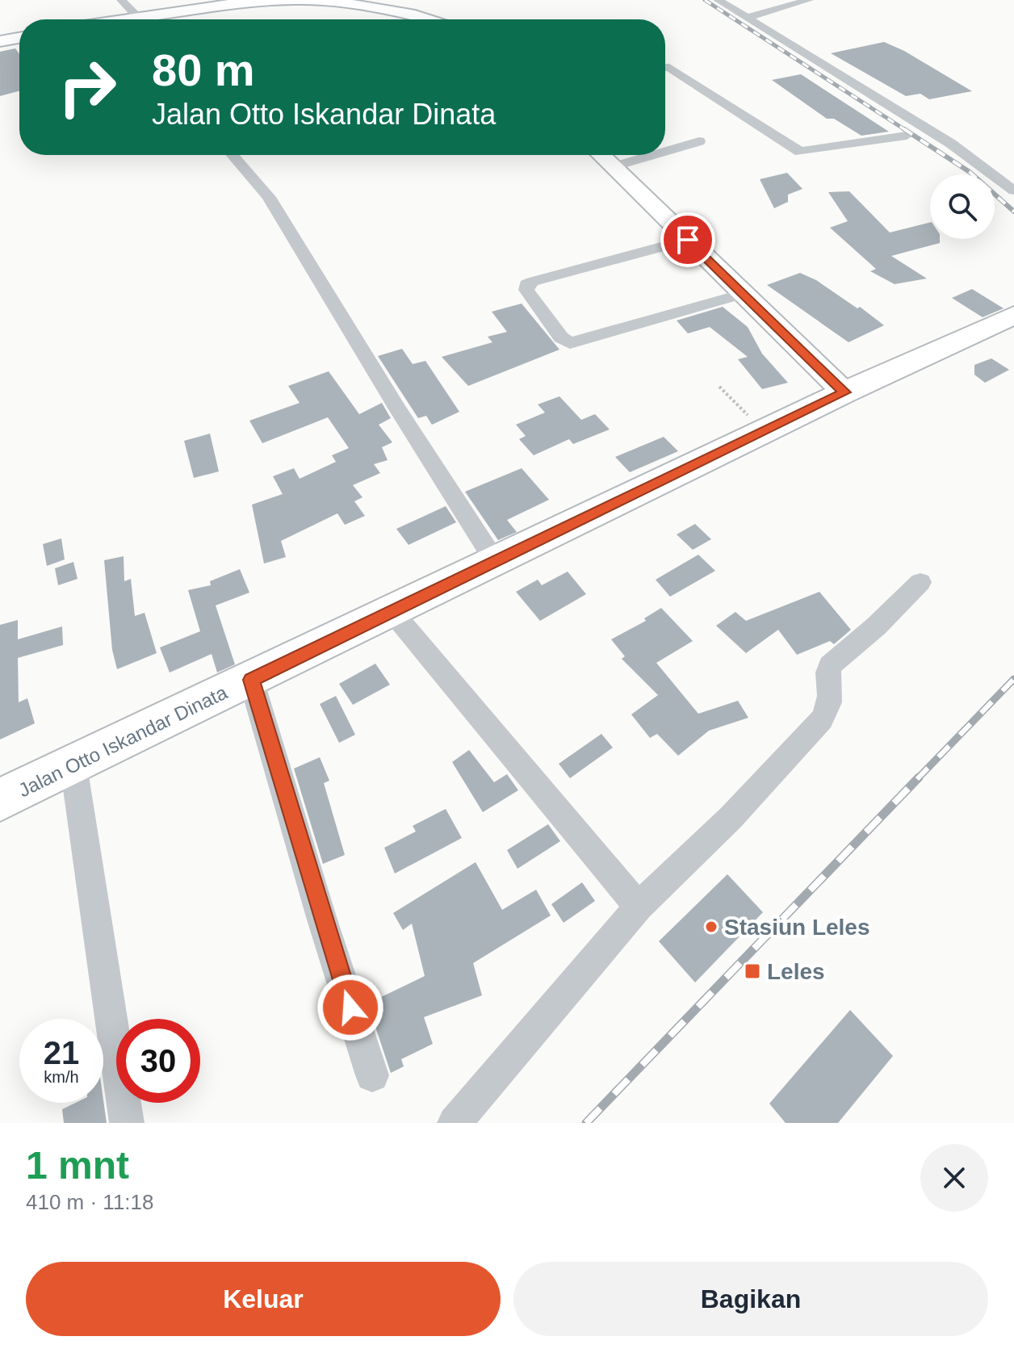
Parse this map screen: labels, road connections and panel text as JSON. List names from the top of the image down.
{
  "streets": {
    "main road": ["Jalan Otto Iskandar Dinata"]
  },
  "places": {
    "other": ["Stasiun Leles"],
    "transit": ["Leles"]
  },
  "page": {
    "turn": ["80 m", "Jalan Otto Iskandar Dinata"],
    "speed": "21 km/h",
    "limit": "30",
    "heading": ["1 mnt", "410 m · 11:18"],
    "buttons": ["Keluar", "Bagikan"]
  }
}
